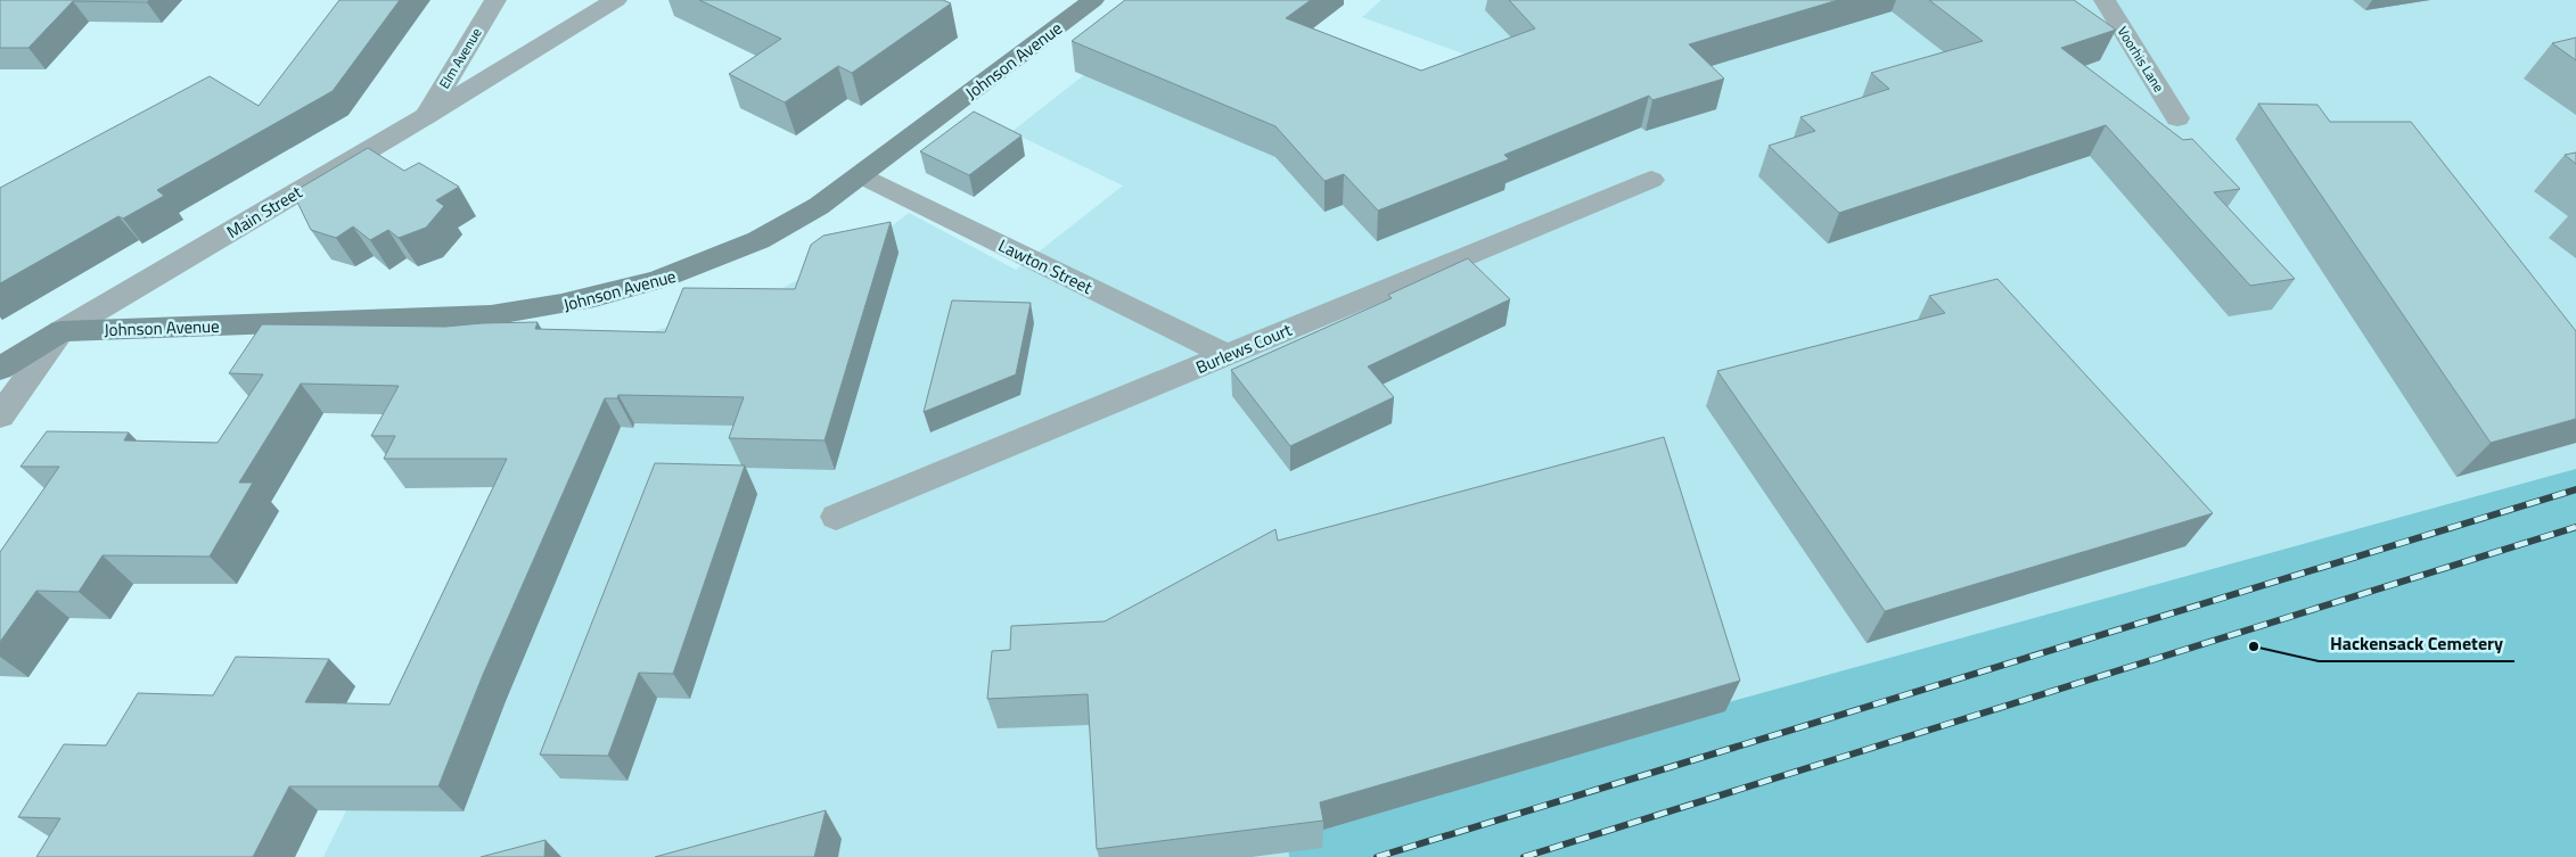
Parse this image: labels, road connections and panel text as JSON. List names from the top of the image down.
{
  "streets": {
    "main road": ["Johnson Avenue", "Main Street"],
    "street": [
      "Elm Avenue",
      "Voorhis Lane",
      "Lawton Street",
      "Burlews Court"
    ]
  },
  "crossings": [
    ["Elm Avenue", "Main Street"],
    ["Johnson Avenue", "Main Street"],
    ["Johnson Avenue", "Lawton Street"],
    ["Lawton Street", "Burlews Court"]
  ],
  "places": ["Hackensack Cemetery"]
}
